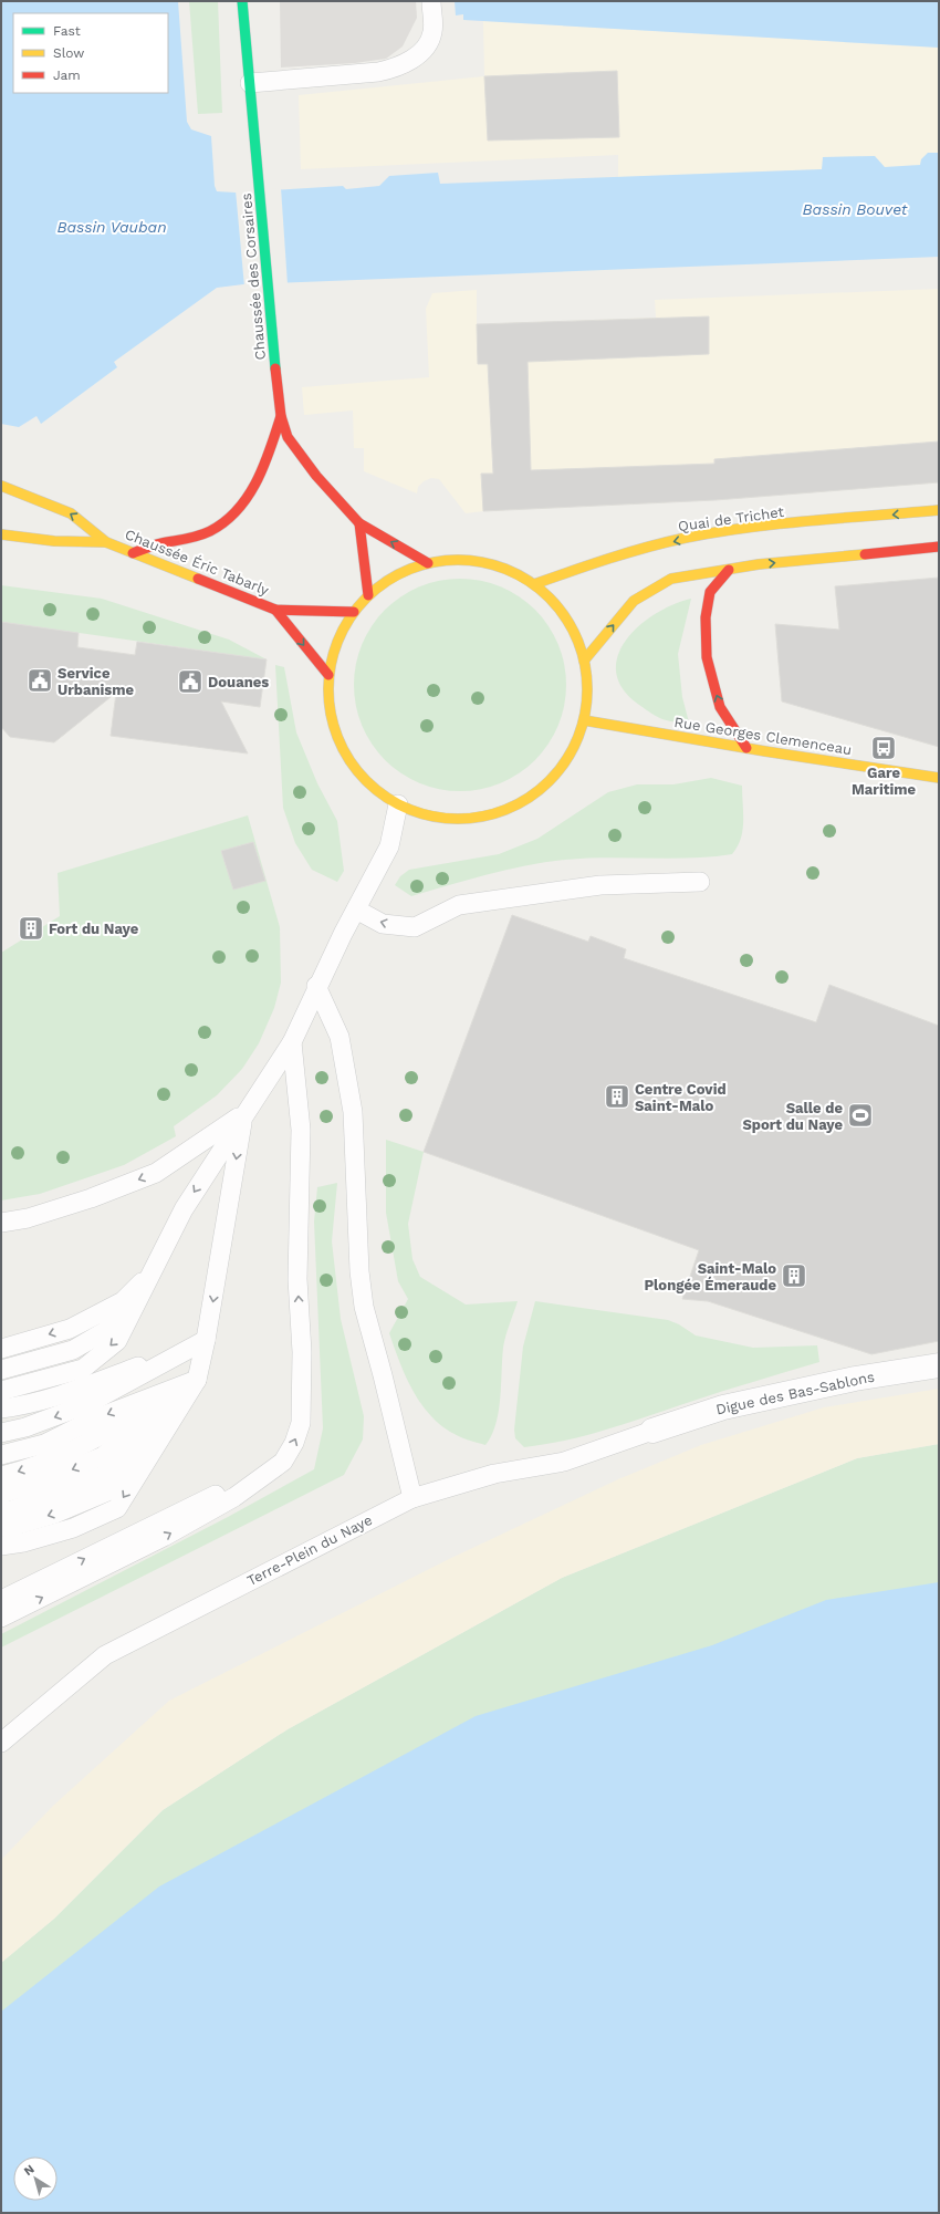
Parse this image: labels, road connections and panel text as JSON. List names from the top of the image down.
{
  "streets": {
    "main road": [
      "Chaussée des Corsaires",
      "Quai de Trichet",
      "Chaussée Éric Tabarly",
      "Rue Georges Clemenceau"
    ],
    "street": ["Digue des Bas-Sablons"],
    "lane": ["Terre-Plein du Naye"]
  },
  "crossings": [
    ["Digue des Bas-Sablons", "Terre-Plein du Naye"]
  ],
  "water": ["Bassin Bouvet", "Bassin Vauban"],
  "places": {
    "public building": ["Service Urbanisme", "Douanes"],
    "bus stop": ["Gare Maritime"],
    "building": ["Fort du Naye", "Centre Covid Saint-Malo", "Saint-Malo Plongée Émeraude"],
    "sports": ["Salle de Sport du Naye"]
  },
  "legend": ["Fast", "Slow", "Jam"],
  "north": "top left"
}
